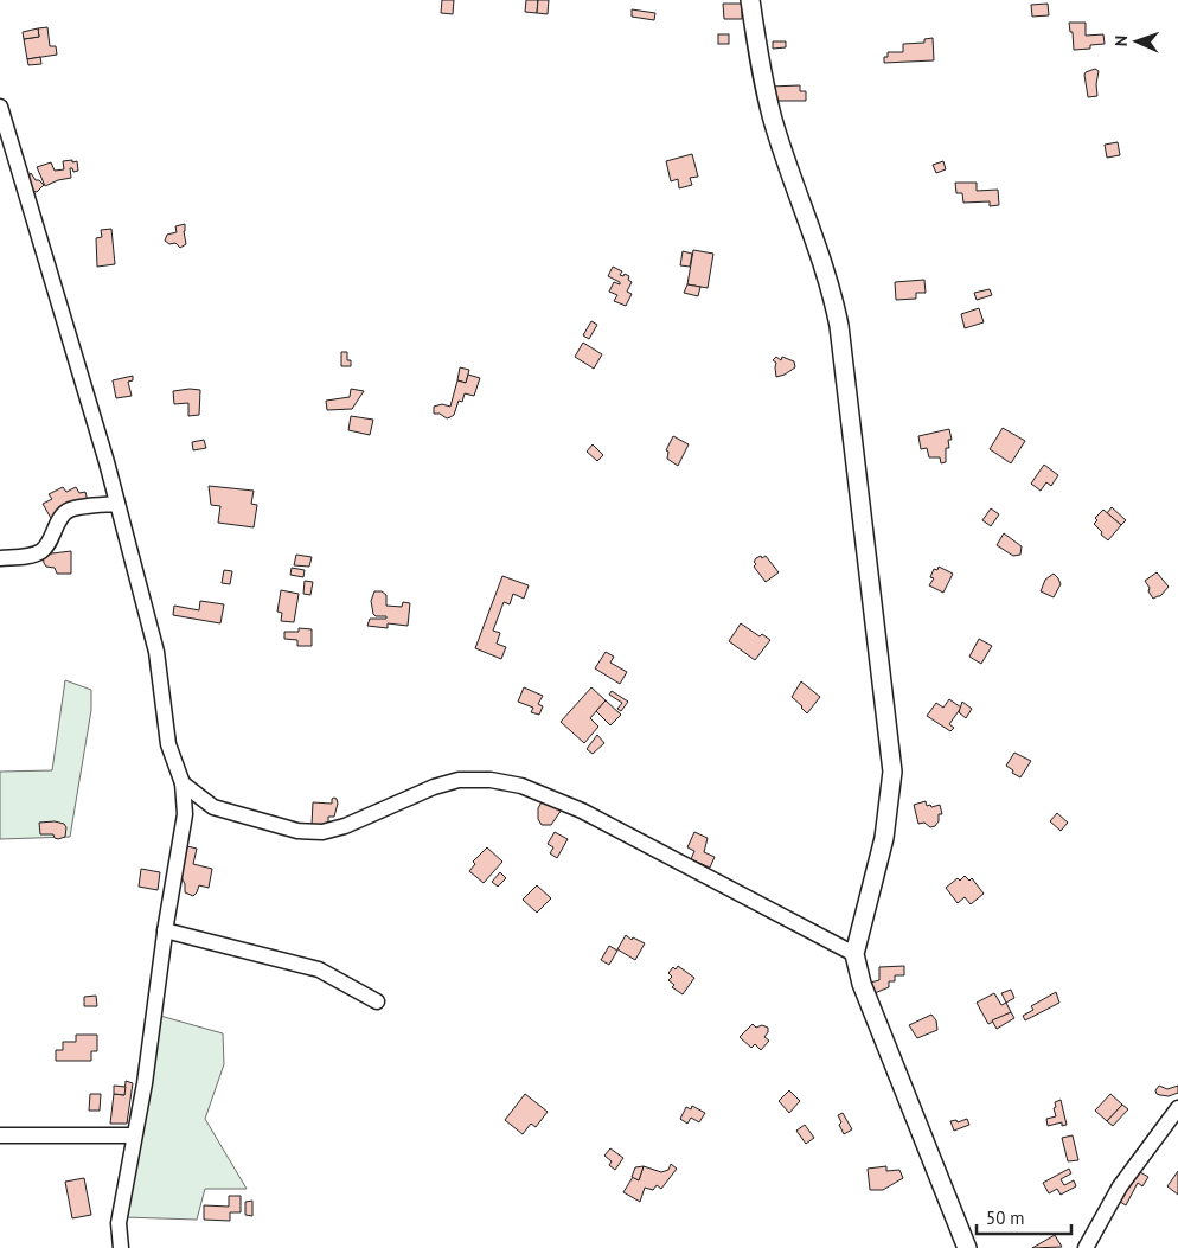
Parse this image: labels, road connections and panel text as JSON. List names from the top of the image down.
{
  "scale_bar": "50 m",
  "north": "left"
}
